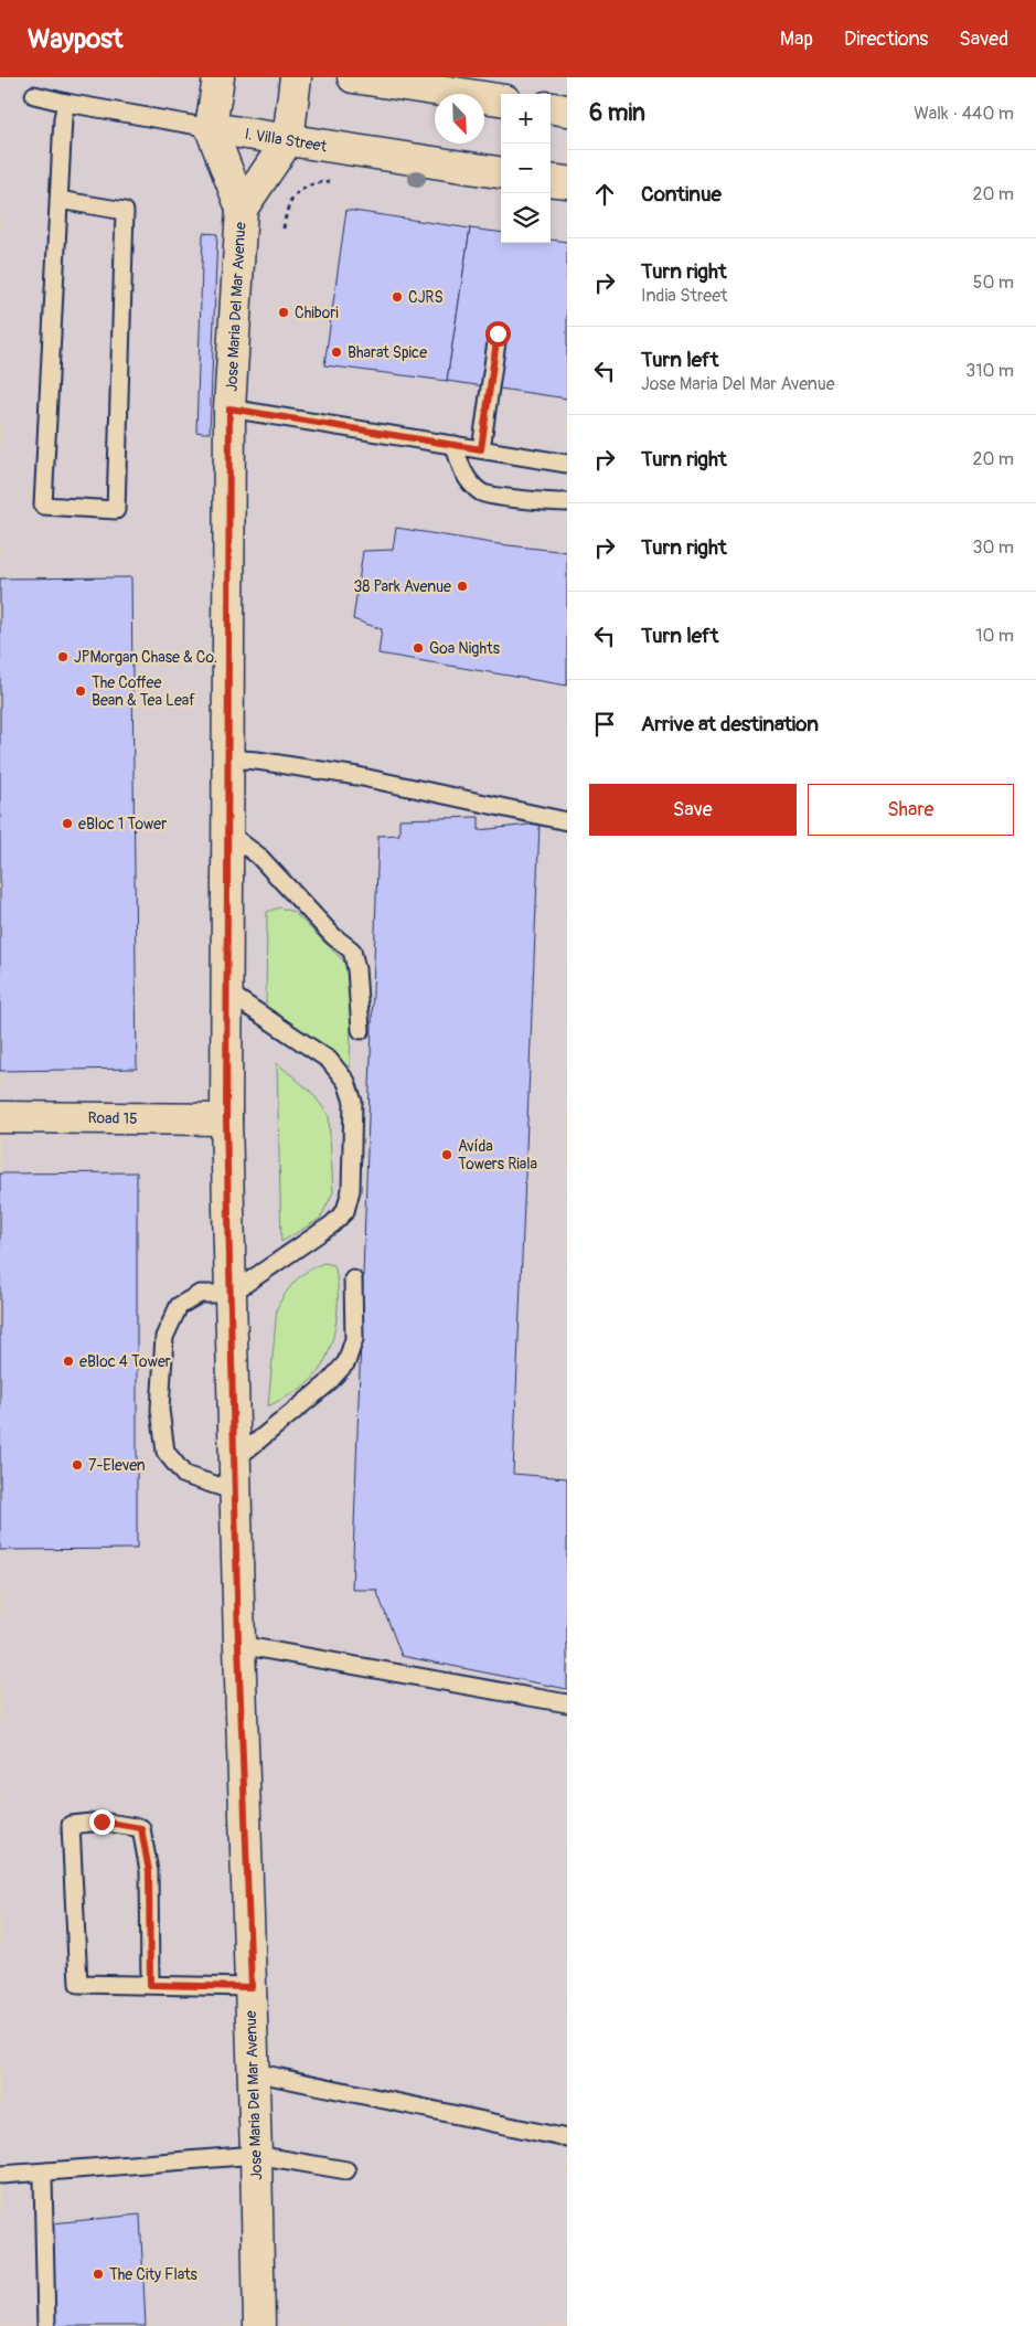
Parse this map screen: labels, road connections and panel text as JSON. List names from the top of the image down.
{
  "streets": {
    "street": ["I. Villa Street", "Jose Maria Del Mar Avenue", "Road 15"]
  },
  "crossings": [
    ["I. Villa Street", "Jose Maria Del Mar Avenue"],
    ["Jose Maria Del Mar Avenue", "Road 15"]
  ],
  "places": [
    "CJRS",
    "Chibori",
    "Bharat Spice",
    "38 Park Avenue",
    "Goa Nights",
    "JPMorgan Chase & Co.",
    "The Coffee Bean & Tea Leaf",
    "eBloc 1 Tower",
    "Avída Towers Riala",
    "eBloc 4 Tower",
    "7-Eleven",
    "The City Flats"
  ],
  "north": "bottom right",
  "page": {
    "header": "Waypost",
    "nav": ["Map", "Directions", "Saved"],
    "heading": ["6 min", "Walk · 440 m"],
    "map_buttons": ["+", "−"],
    "list": [
      ["Continue", "20 m"],
      ["Turn right", "India Street", "50 m"],
      ["Turn left", "Jose Maria Del Mar Avenue", "310 m"],
      ["Turn right", "20 m"],
      ["Turn right", "30 m"],
      ["Turn left", "10 m"],
      "Arrive at destination"
    ],
    "buttons": ["Save", "Share"]
  }
}
